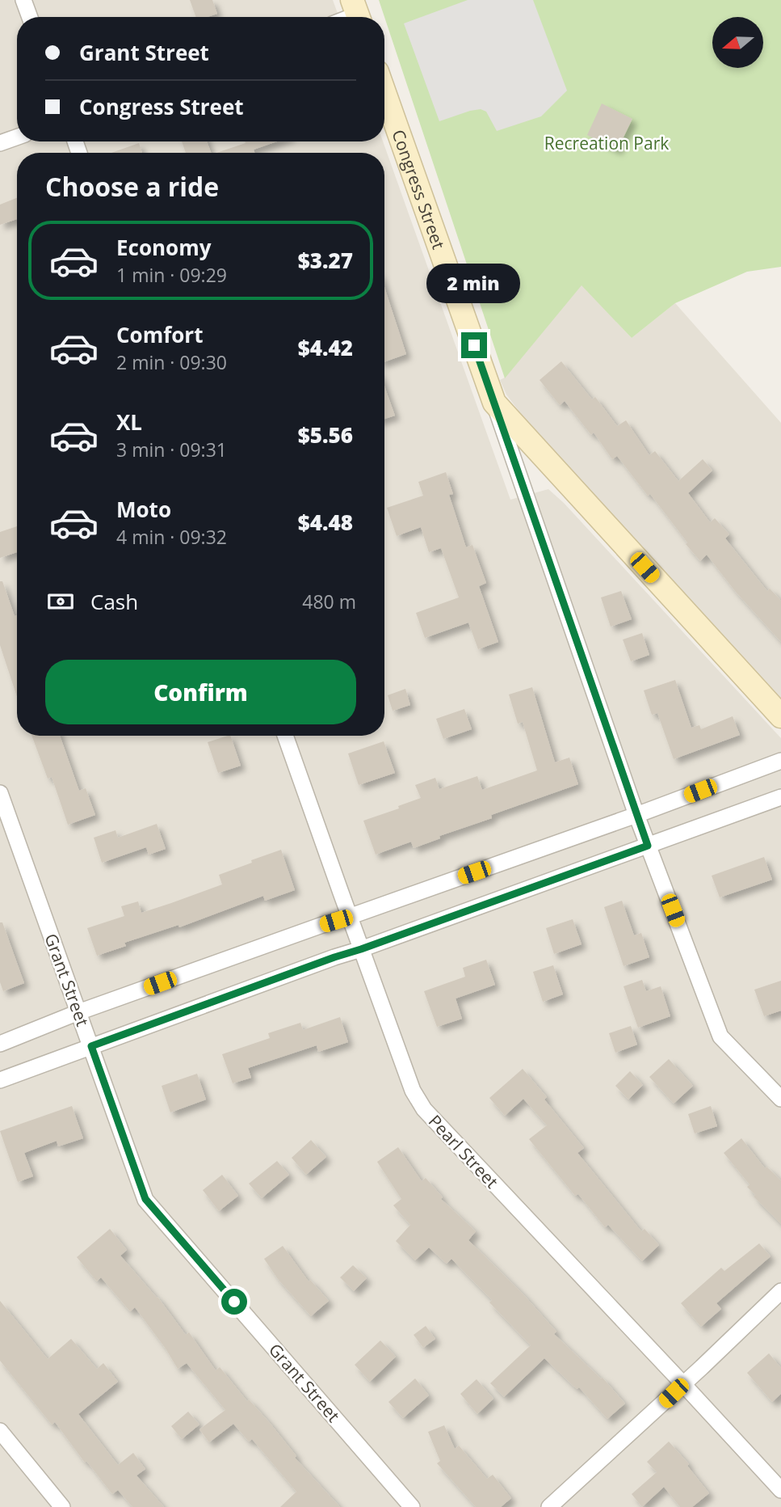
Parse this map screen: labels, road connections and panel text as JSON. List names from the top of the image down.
{
  "streets": {
    "street": ["Congress Street", "Grant Street", "Pearl Street"]
  },
  "parks": ["Recreation Park"],
  "north": "left",
  "page": {
    "banner": ["Grant Street", "Congress Street"],
    "heading": "Choose a ride",
    "list": [
      {
        "name": "Economy",
        "note": "1 min · 09:29",
        "value": "$3.27"
      },
      {
        "name": "Comfort",
        "note": "2 min · 09:30",
        "value": "$4.42"
      },
      {
        "name": "XL",
        "note": "3 min · 09:31",
        "value": "$5.56"
      },
      {
        "name": "Moto",
        "note": "4 min · 09:32",
        "value": "$4.48"
      }
    ],
    "bubble": "2 min",
    "pay": ["Cash", "480 m"],
    "buttons": "Confirm"
  }
}
